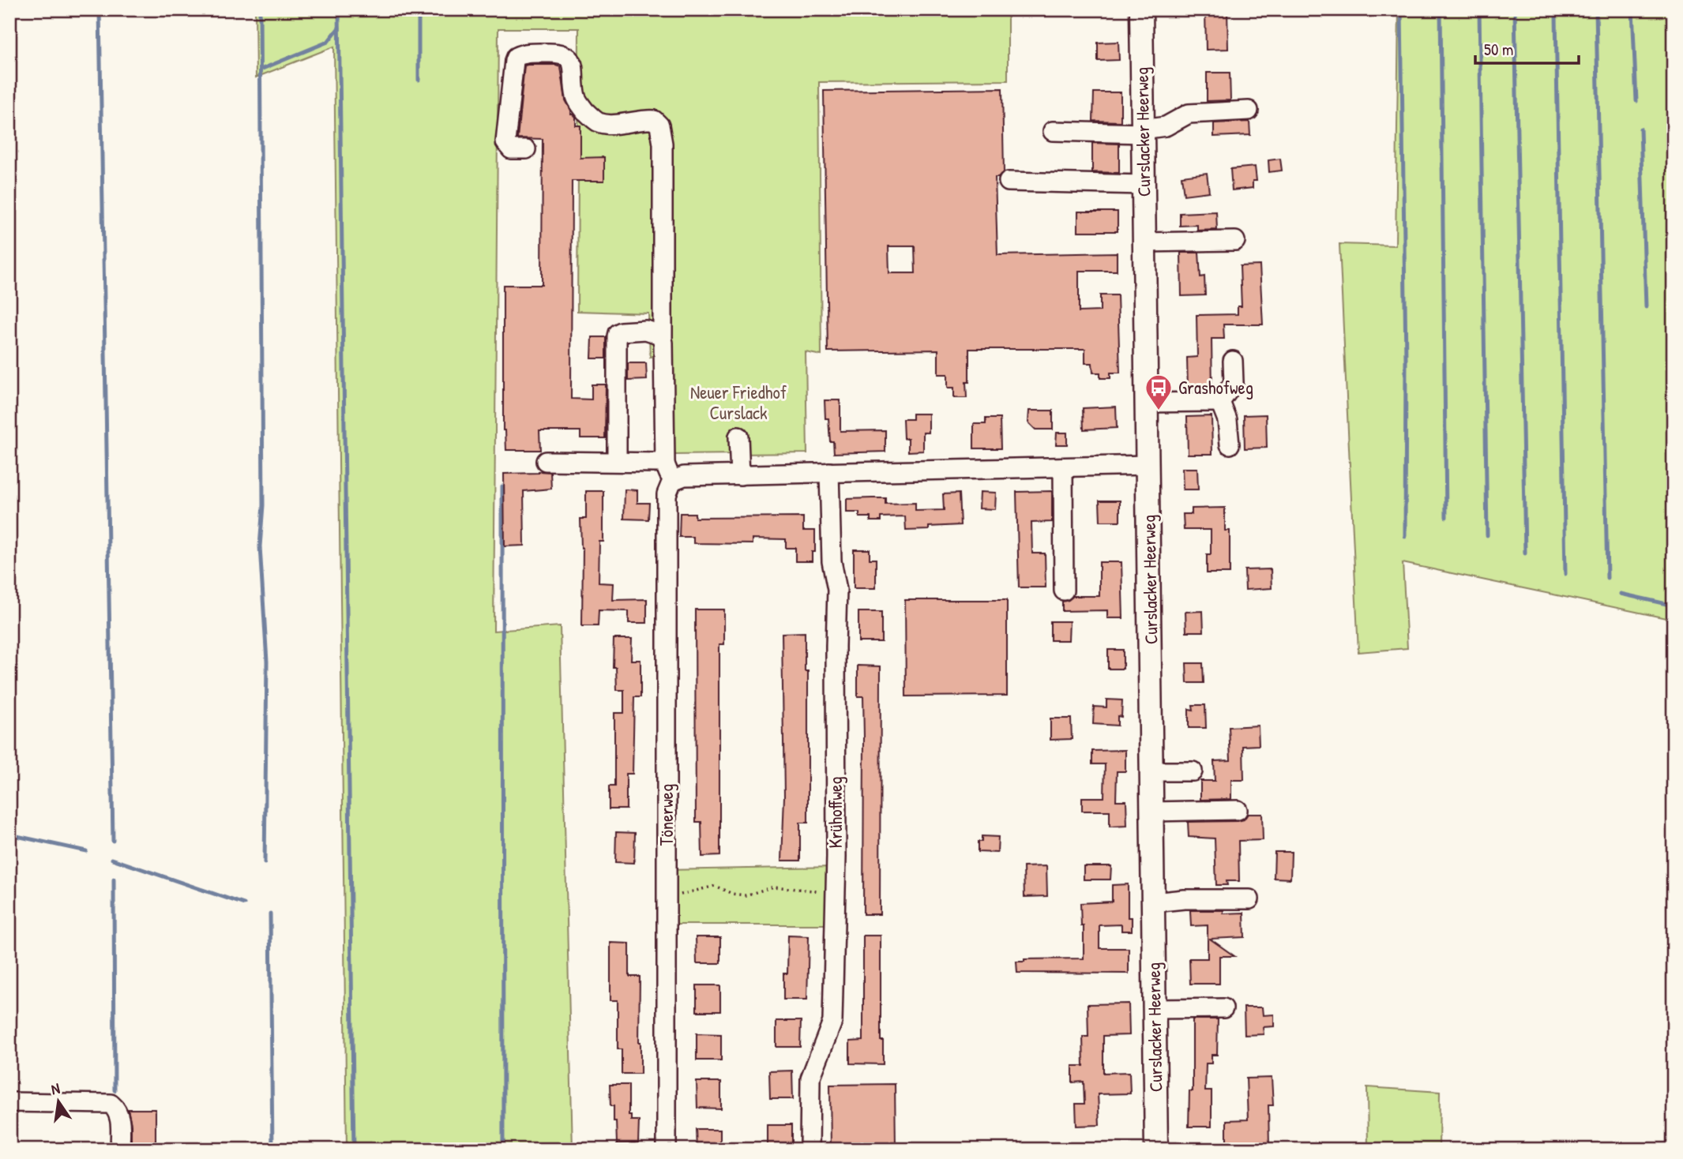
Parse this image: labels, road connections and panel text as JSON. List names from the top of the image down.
{
  "streets": {
    "main road": ["Curslacker Heerweg"],
    "street": ["Krühoffweg", "Tönerweg"]
  },
  "parks": ["Neuer Friedhof Curslack"],
  "places": {
    "bus stop": ["Grashofweg"]
  },
  "scale_bar": "50 m",
  "north": "top"
}
